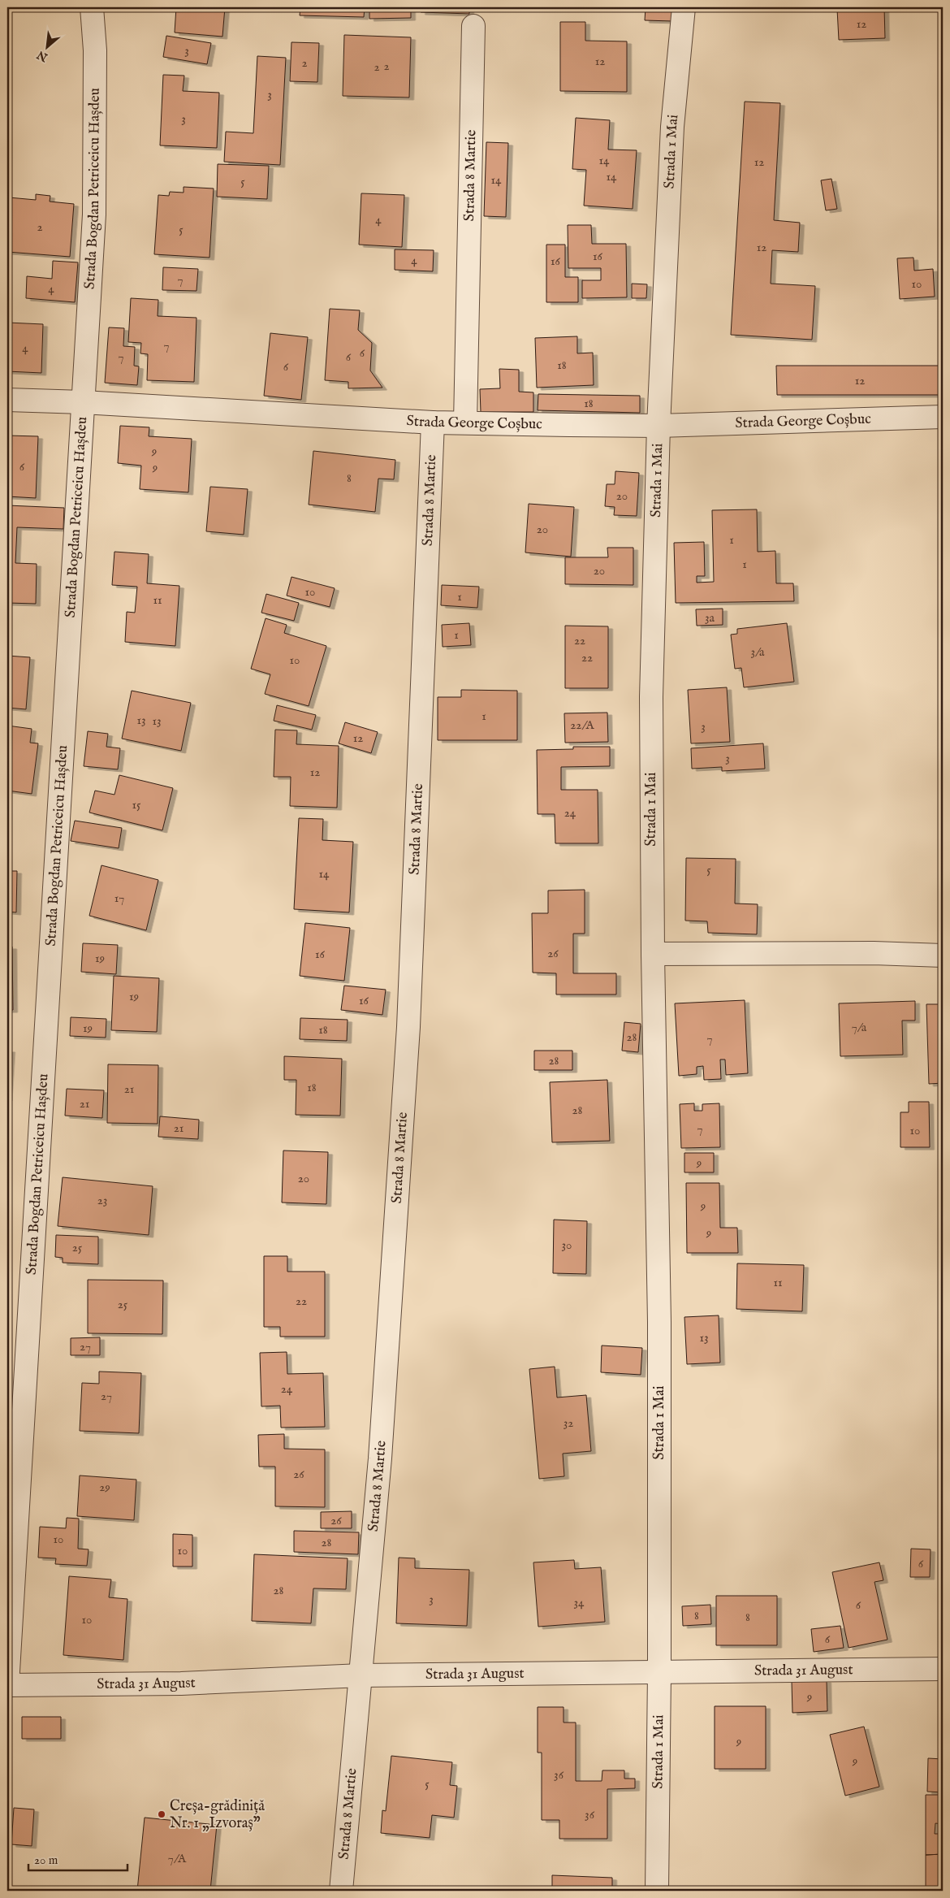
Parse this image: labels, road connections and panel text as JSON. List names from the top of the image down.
{
  "streets": {
    "street": [
      "Strada 1 Mai",
      "Strada 8 Martie",
      "Strada Bogdan Petriceicu Hașdeu",
      "Strada George Coșbuc",
      "Strada 31 August"
    ]
  },
  "crossings": [
    ["Strada 1 Mai", "Strada George Coșbuc"],
    ["Strada 1 Mai", "Strada 31 August"],
    ["Strada 8 Martie", "Strada George Coșbuc"],
    ["Strada 8 Martie", "Strada 31 August"],
    ["Strada Bogdan Petriceicu Hașdeu", "Strada George Coșbuc"],
    ["Strada Bogdan Petriceicu Hașdeu", "Strada 31 August"]
  ],
  "places": ["Creșa-grădiniță Nr. 1 „Izvoraș”"],
  "house_numbers": [
    "12",
    "3",
    "12",
    "2",
    "2",
    "2",
    "3",
    "3",
    "14",
    "12",
    "14",
    "14",
    "5",
    "4",
    "2",
    "5",
    "12",
    "16",
    "4",
    "16",
    "7",
    "10",
    "4",
    "7",
    "4",
    "6",
    "7",
    "6",
    "18",
    "6",
    "12",
    "18",
    "9",
    "6",
    "9",
    "8",
    "20",
    "20",
    "1",
    "1",
    "20",
    "10",
    "1",
    "11",
    "3a",
    "1",
    "22",
    "3/a",
    "22",
    "10",
    "1",
    "13",
    "13",
    "22/A",
    "3",
    "12",
    "3",
    "12",
    "15",
    "24",
    "5",
    "14",
    "17",
    "26",
    "16",
    "19",
    "19",
    "16",
    "7/a",
    "19",
    "18",
    "28",
    "7",
    "28",
    "18",
    "21",
    "21",
    "28",
    "21",
    "7",
    "10",
    "9",
    "20",
    "23",
    "9",
    "9",
    "30",
    "25",
    "11",
    "22",
    "25",
    "13",
    "27",
    "24",
    "27",
    "32",
    "26",
    "29",
    "26",
    "10",
    "28",
    "10",
    "6",
    "28",
    "3",
    "34",
    "6",
    "8",
    "8",
    "10",
    "6",
    "9",
    "9",
    "9",
    "36",
    "5",
    "36",
    "7/A"
  ],
  "scale_bar": "20 m",
  "north": "bottom left"
}
